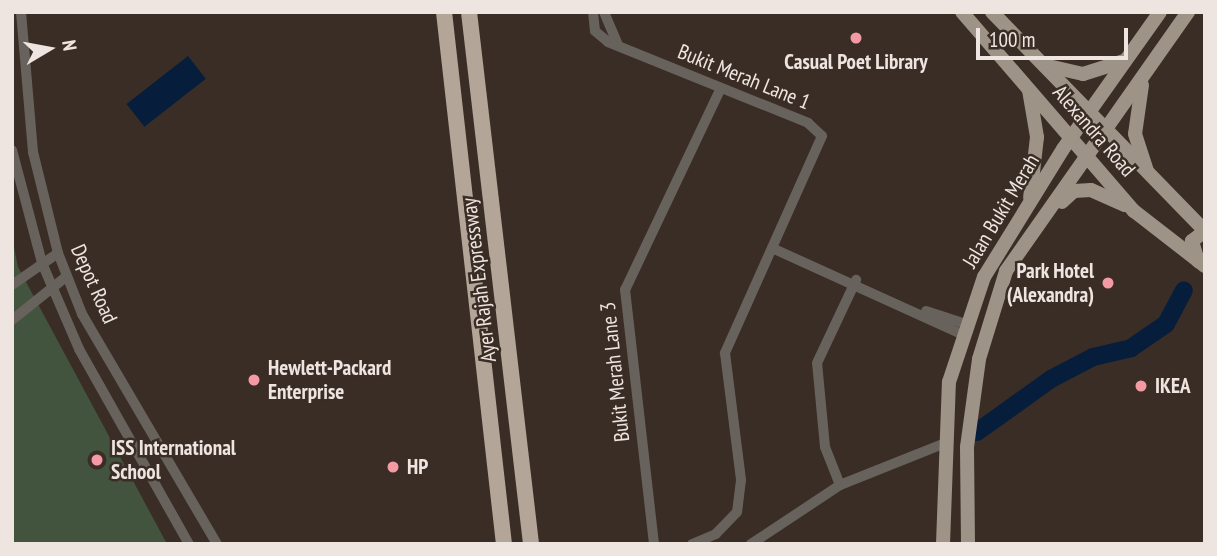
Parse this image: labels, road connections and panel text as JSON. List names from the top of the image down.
{
  "streets": {
    "highway": ["Ayer Rajah Expressway"],
    "main road": ["Alexandra Road", "Jalan Bukit Merah"],
    "street": ["Bukit Merah Lane 1", "Depot Road", "Bukit Merah Lane 3"]
  },
  "crossings": [
    ["Bukit Merah Lane 1", "Bukit Merah Lane 3"],
    ["Alexandra Road", "Jalan Bukit Merah"]
  ],
  "places": [
    "Casual Poet Library",
    "Park Hotel (Alexandra)",
    "Hewlett-Packard Enterprise",
    "IKEA",
    "ISS International School",
    "HP"
  ],
  "scale_bar": "100 m",
  "north": "right"
}
